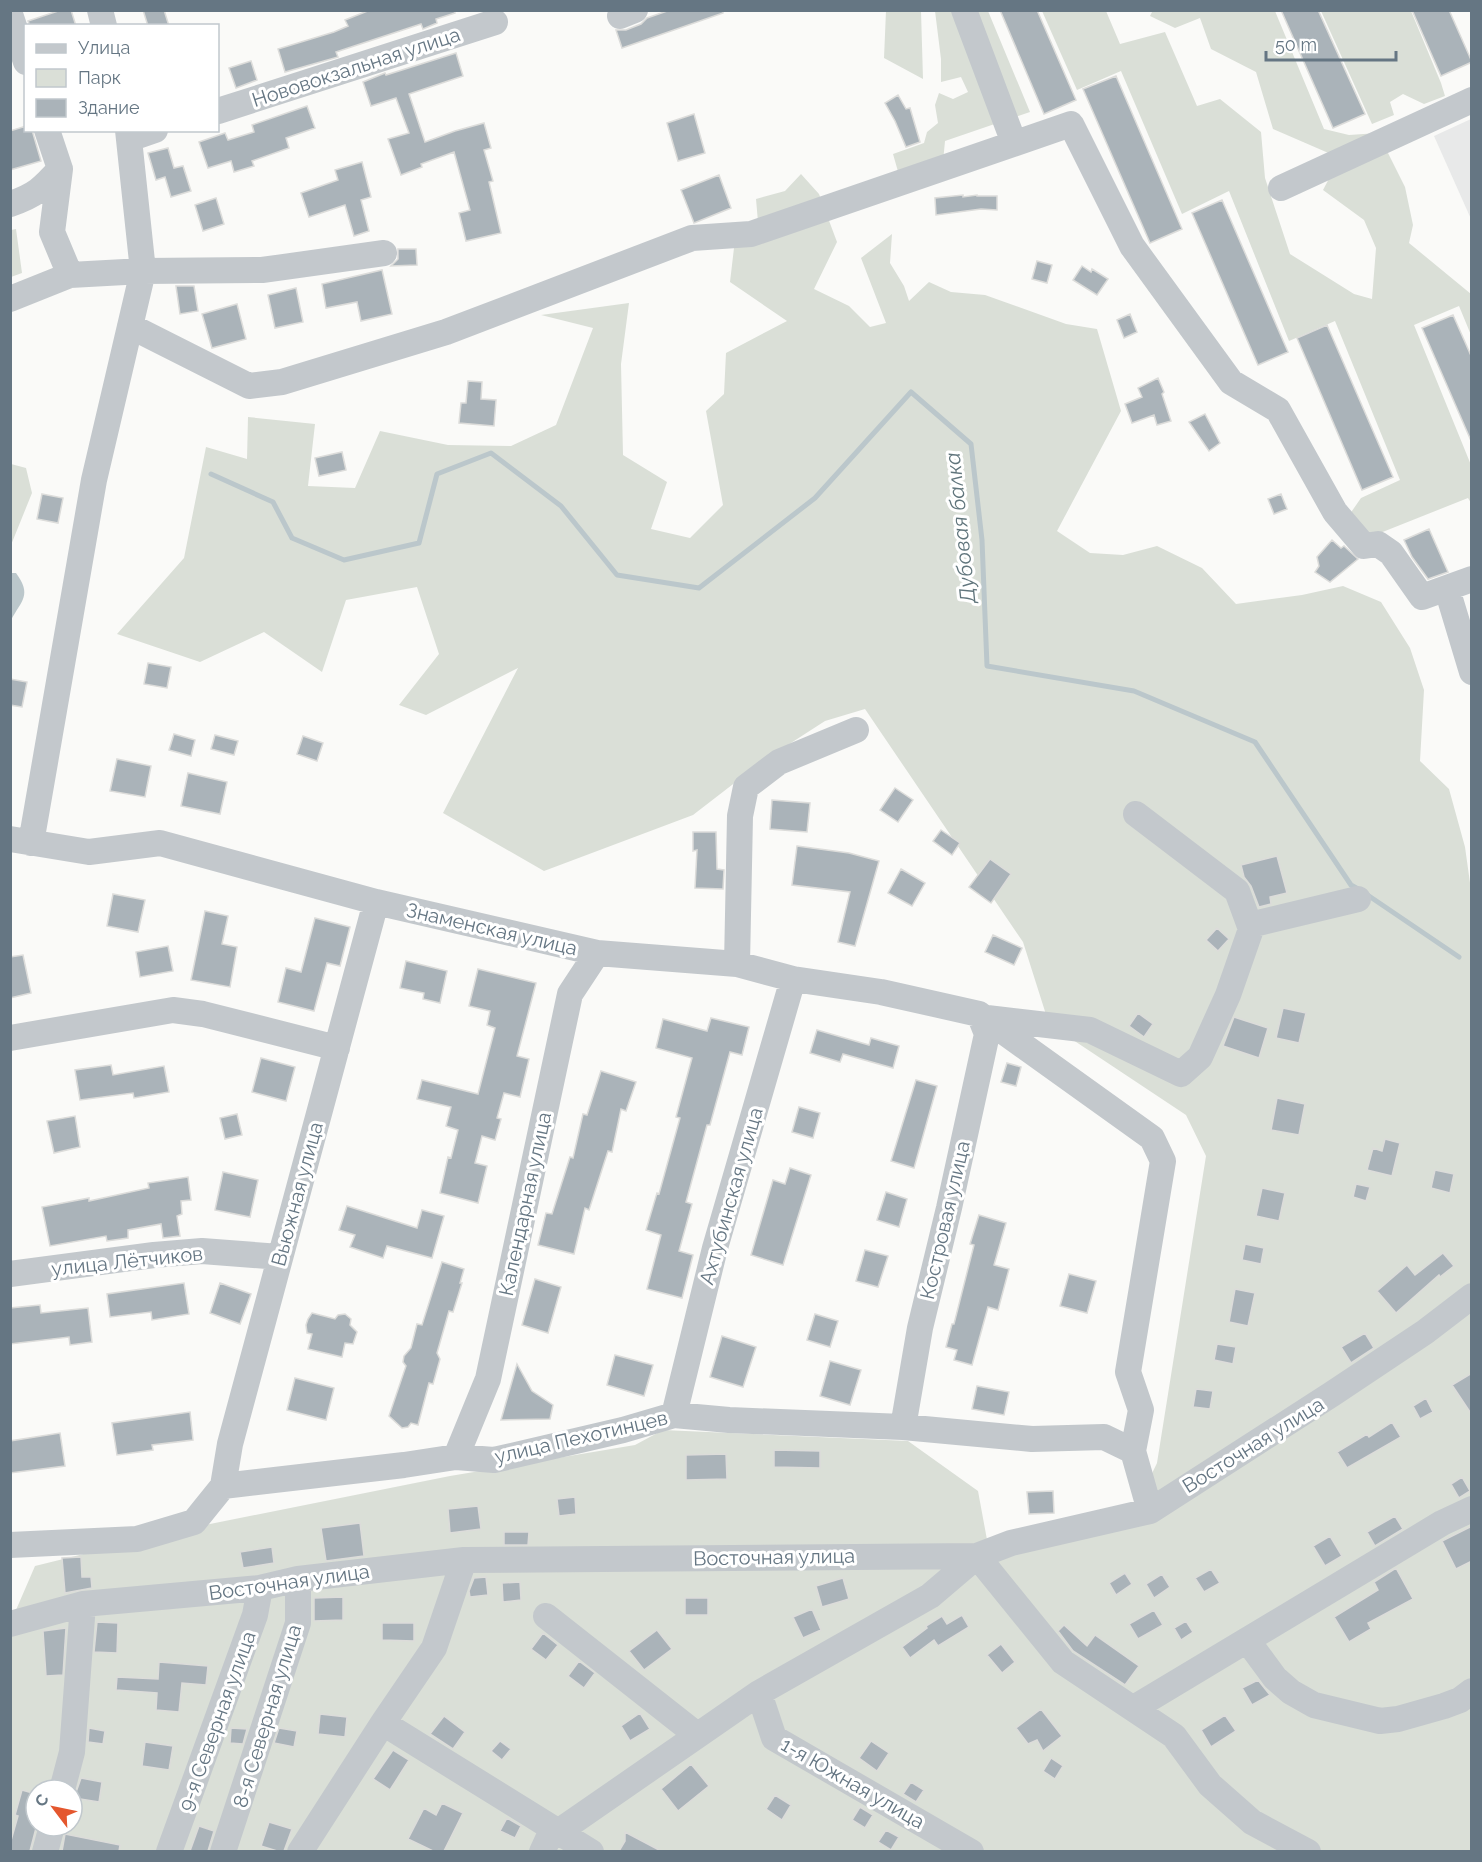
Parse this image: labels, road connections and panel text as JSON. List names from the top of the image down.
{
  "streets": {
    "street": [
      "Нововокзальная улица",
      "Знаменская улица",
      "Вьюжная улица",
      "Ахтубинская улица",
      "Календарная улица",
      "Костровая улица",
      "улица Лётчиков",
      "улица Пехотинцев",
      "Восточная улица",
      "8-я Северная улица",
      "9-я Северная улица",
      "1-я Южная улица"
    ]
  },
  "crossings": [
    ["Знаменская улица", "Вьюжная улица"],
    ["Знаменская улица", "Ахтубинская улица"],
    ["Знаменская улица", "Календарная улица"],
    ["Знаменская улица", "Костровая улица"],
    ["Вьюжная улица", "улица Лётчиков"],
    ["Вьюжная улица", "улица Пехотинцев"],
    ["Ахтубинская улица", "улица Пехотинцев"],
    ["Календарная улица", "улица Пехотинцев"],
    ["Костровая улица", "улица Пехотинцев"],
    ["Восточная улица", "8-я Северная улица"],
    ["Восточная улица", "9-я Северная улица"]
  ],
  "water": ["Дубовая балка"],
  "legend": ["Улица", "Парк", "Здание"],
  "scale_bar": "50 m",
  "north": "top left"
}
